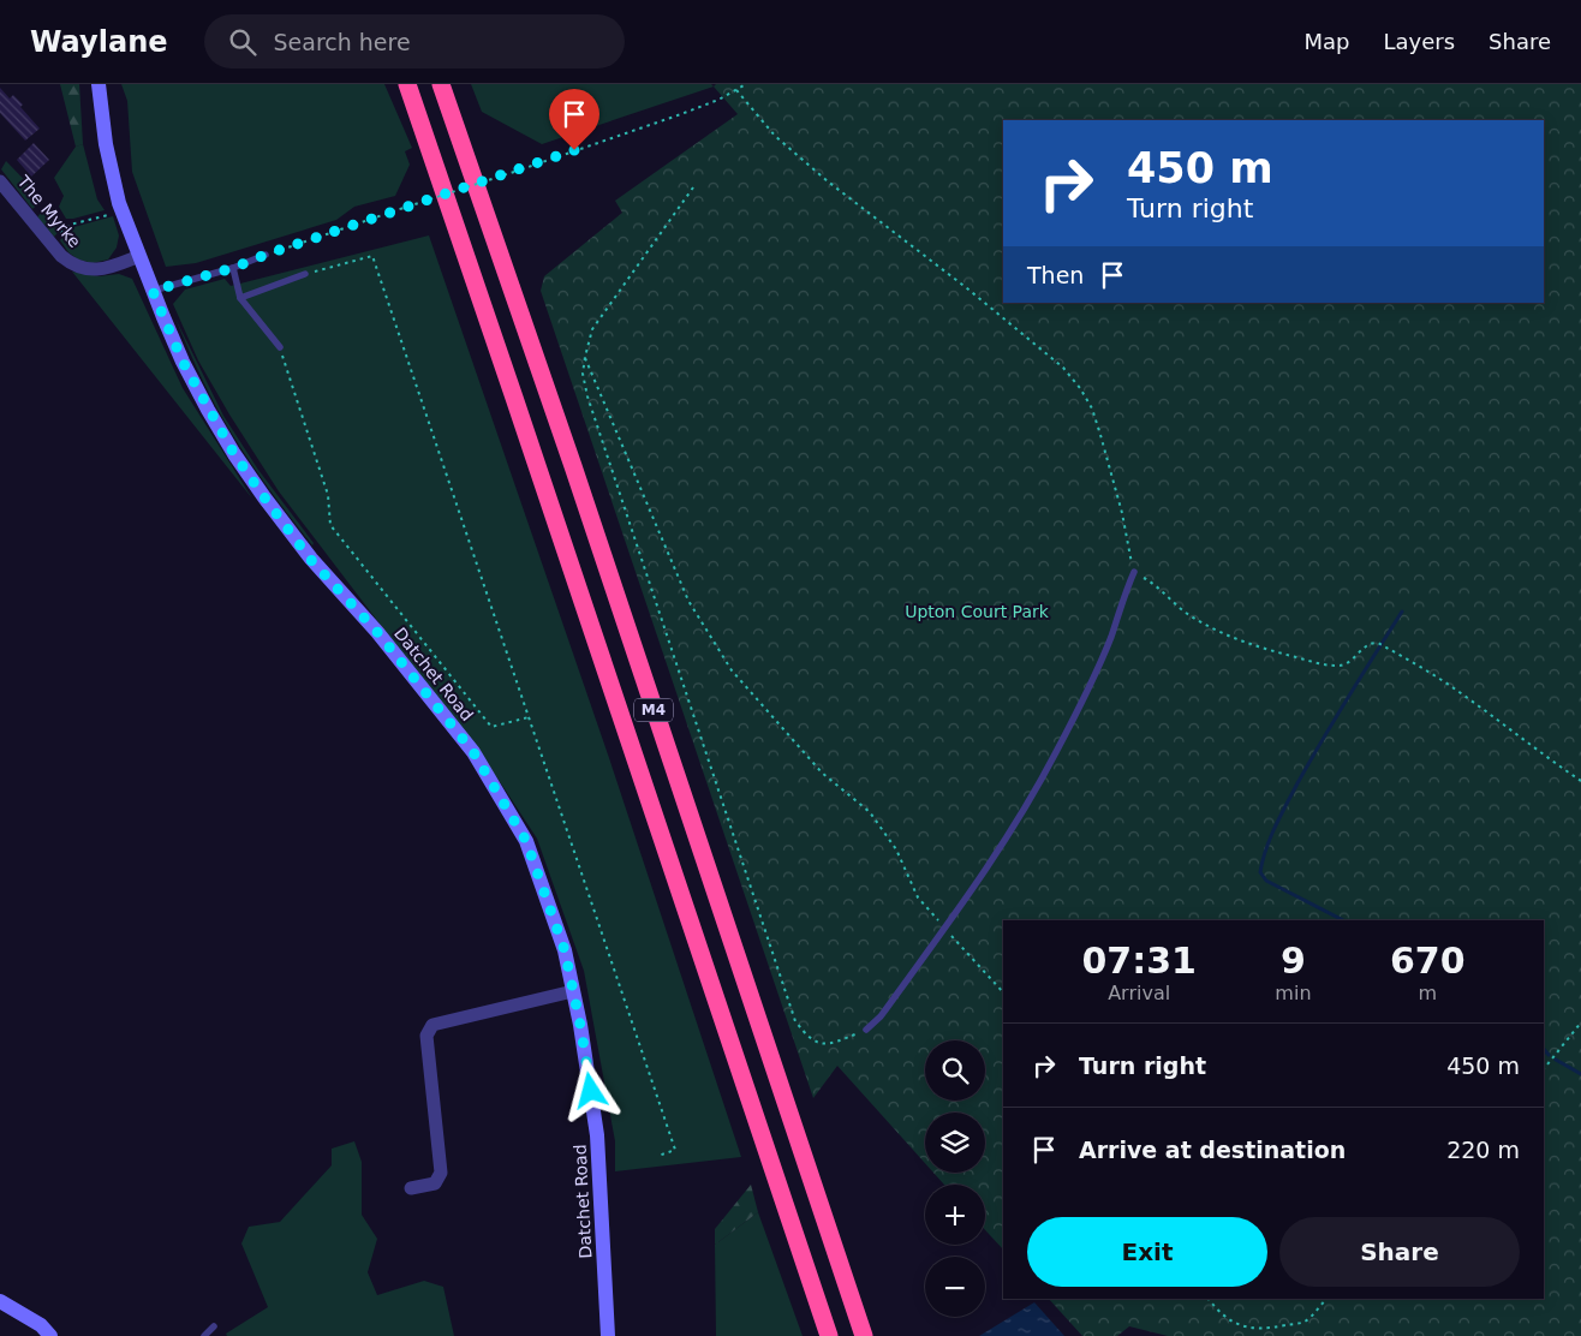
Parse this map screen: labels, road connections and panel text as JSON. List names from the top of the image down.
{
  "streets": {
    "highway": ["M4"],
    "main road": ["Datchet Road"],
    "street": ["The Myrke"]
  },
  "crossings": [
    ["The Myrke", "Datchet Road"]
  ],
  "parks": ["Upton Court Park"],
  "page": {
    "header": "Waylane",
    "search": "Search here",
    "nav": ["Map", "Layers", "Share"],
    "turn": ["450 m", "Turn right"],
    "then": "Then",
    "eta": [
      "07:31",
      "Arrival",
      "9",
      "min",
      "670",
      "m"
    ],
    "list": [
      {
        "name": "Turn right",
        "value": "450 m"
      },
      {
        "name": "Arrive at destination",
        "value": "220 m"
      }
    ],
    "map_buttons": ["+", "−"],
    "buttons": ["Exit", "Share"]
  }
}
